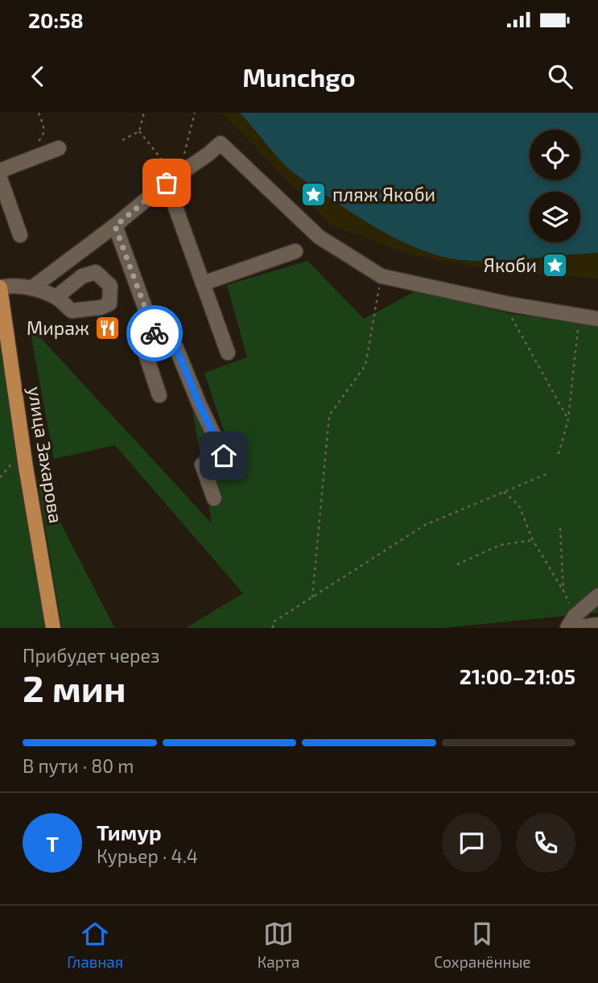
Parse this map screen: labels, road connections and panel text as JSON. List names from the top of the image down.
{
  "streets": {
    "main road": ["улица Захарова"]
  },
  "places": {
    "place": ["пляж Якоби", "Якоби"],
    "restaurant": ["Мираж"]
  },
  "page": {
    "status": "20:58",
    "header": "Munchgo",
    "heading": ["2 мин", "Прибудет через", "21:00–21:05"],
    "panel": ["Тимур", "Курьер · 4.4"],
    "bar": "В пути · 80 m",
    "round": "Т",
    "tabs": ["Главная", "Карта", "Сохранённые"]
  }
}
